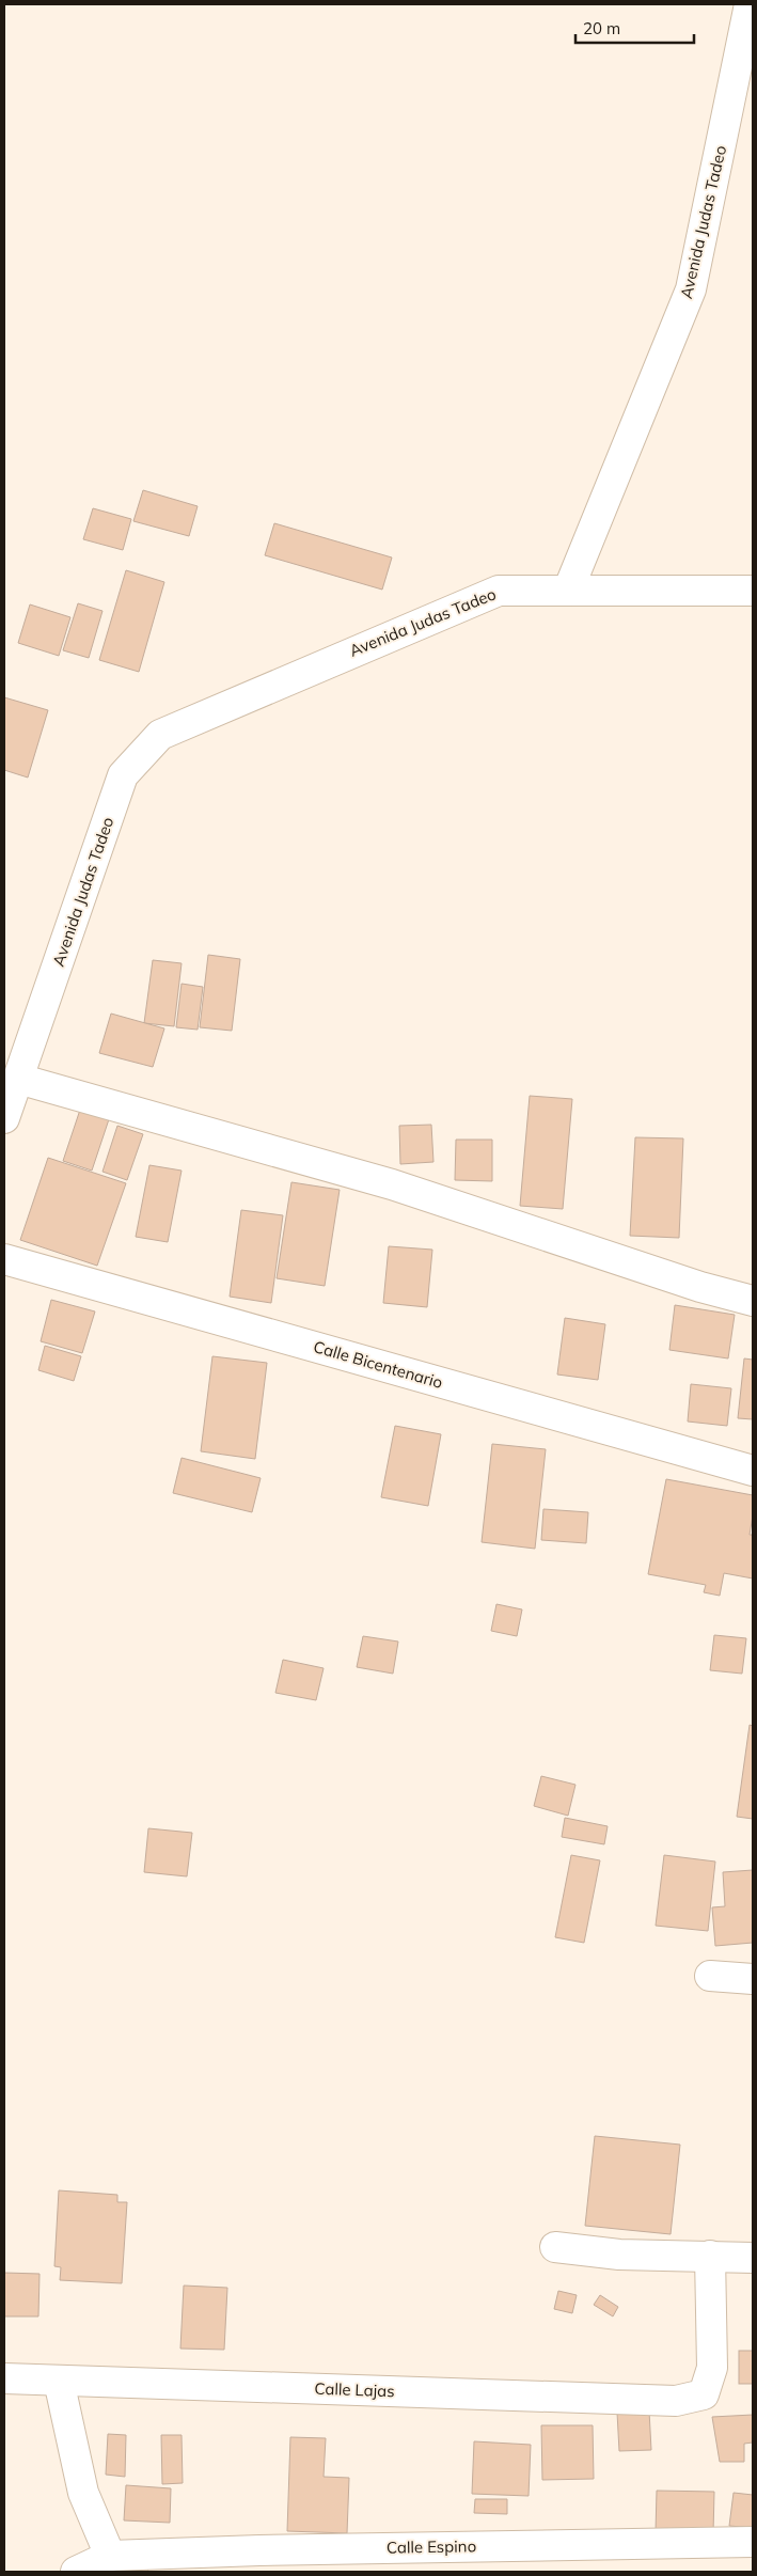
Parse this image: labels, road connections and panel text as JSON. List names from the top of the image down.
{
  "streets": {
    "street": [
      "Avenida Judas Tadeo",
      "Calle Bicentenario",
      "Calle Lajas",
      "Calle Espino"
    ]
  },
  "scale_bar": "20 m"
}
